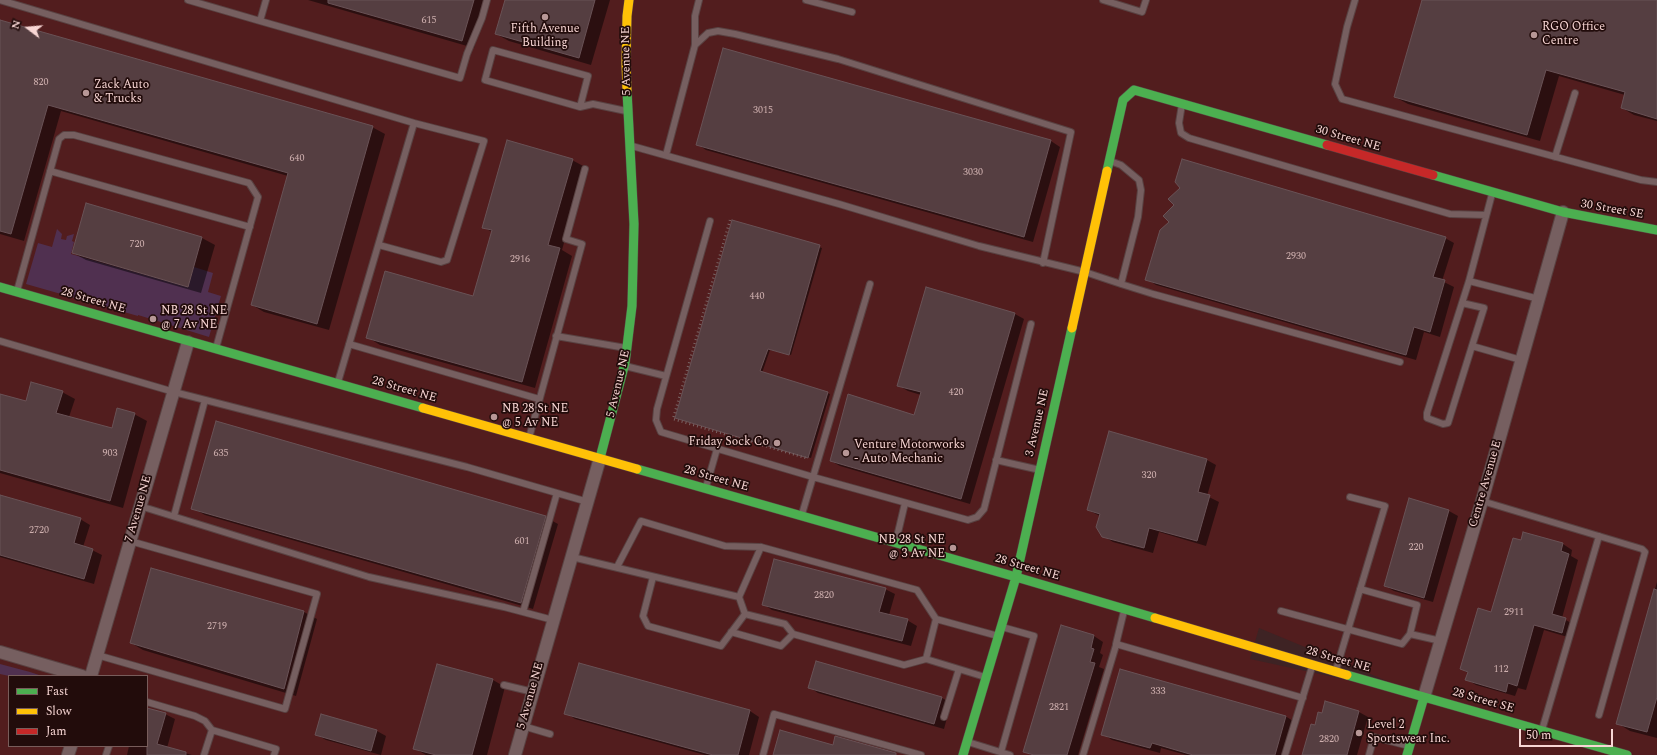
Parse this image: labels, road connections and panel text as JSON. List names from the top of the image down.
{
  "streets": {
    "street": [
      "5 Avenue NE",
      "30 Street NE",
      "30 Street SE",
      "28 Street NE",
      "3 Avenue NE",
      "Centre Avenue E",
      "7 Avenue NE",
      "28 Street SE"
    ]
  },
  "crossings": [
    ["5 Avenue NE", "28 Street NE"],
    ["30 Street NE", "30 Street SE"],
    ["30 Street NE", "3 Avenue NE"],
    ["30 Street NE", "Centre Avenue E"],
    ["30 Street SE", "Centre Avenue E"],
    ["28 Street NE", "3 Avenue NE"],
    ["28 Street NE", "Centre Avenue E"],
    ["28 Street NE", "7 Avenue NE"],
    ["28 Street NE", "28 Street SE"],
    ["Centre Avenue E", "28 Street SE"]
  ],
  "places": [
    "Fifth Avenue Building",
    "RGO Office Centre",
    "Zack Auto & Trucks",
    "NB 28 St NE @ 7 Av NE",
    "NB 28 St NE @ 5 Av NE",
    "Friday Sock Co",
    "Venture Motorworks - Auto Mechanic",
    "NB 28 St NE @ 3 Av NE",
    "Level 2 Sportswear Inc."
  ],
  "house_numbers": [
    "615",
    "820",
    "3015",
    "640",
    "3030",
    "720",
    "2930",
    "2916",
    "440",
    "420",
    "903",
    "635",
    "320",
    "2720",
    "601",
    "220",
    "2820",
    "2911",
    "2719",
    "112",
    "333",
    "2821",
    "2820"
  ],
  "legend": ["Fast", "Slow", "Jam"],
  "scale_bar": "50 m",
  "north": "left"
}
